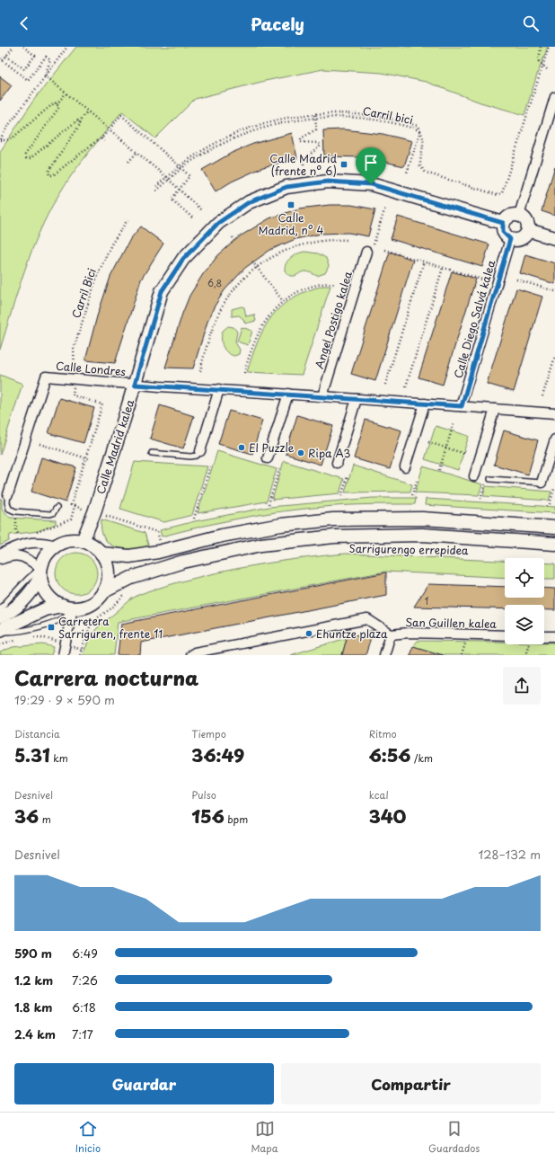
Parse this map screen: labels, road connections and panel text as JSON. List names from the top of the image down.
{
  "streets": {
    "main road": ["Calle Madrid kalea", "Sarrigurengo errepidea"],
    "street": [
      "Calle Diego Salvá kalea",
      "Angel Postigo kalea",
      "Calle Londres",
      "San Guillen kalea"
    ],
    "path": ["Carril bici", "Carril Bici"]
  },
  "crossings": [
    ["Carril Bici", "Calle Londres"],
    ["Calle Diego Salvá kalea", "Calle Londres"],
    ["Calle Diego Salvá kalea", "Calle Madrid kalea"],
    ["Angel Postigo kalea", "Calle Londres"],
    ["Calle Londres", "Calle Madrid kalea"],
    ["Calle Madrid kalea", "Sarrigurengo errepidea"]
  ],
  "places": {
    "transit": ["Calle Madrid (frente nº 6)", "Calle Madrid, nº 4", "Carretera Sarriguren, frente 11"],
    "other": ["El Puzzle", "Ripa A3", "Ehuntze plaza"]
  },
  "house_numbers": ["6,8", "1"],
  "page": {
    "header": "Pacely",
    "heading": ["Carrera nocturna", "19:29 · 9 × 590 m"],
    "stats": [
      ["Distancia", "5.31 km"],
      ["Tiempo", "36:49"],
      ["Ritmo", "6:56 /km"],
      ["Desnivel", "36 m"],
      ["Pulso", "156 bpm"],
      ["kcal", "340"]
    ],
    "chart": ["Desnivel", "128–132 m"],
    "list": [
      {
        "name": "590 m",
        "note": "6:49"
      },
      {
        "name": "1.2 km",
        "note": "7:26"
      },
      {
        "name": "1.8 km",
        "note": "6:18"
      },
      {
        "name": "2.4 km",
        "note": "7:17"
      }
    ],
    "buttons": ["Guardar", "Compartir"],
    "tabs": ["Inicio", "Mapa", "Guardados"]
  }
}
